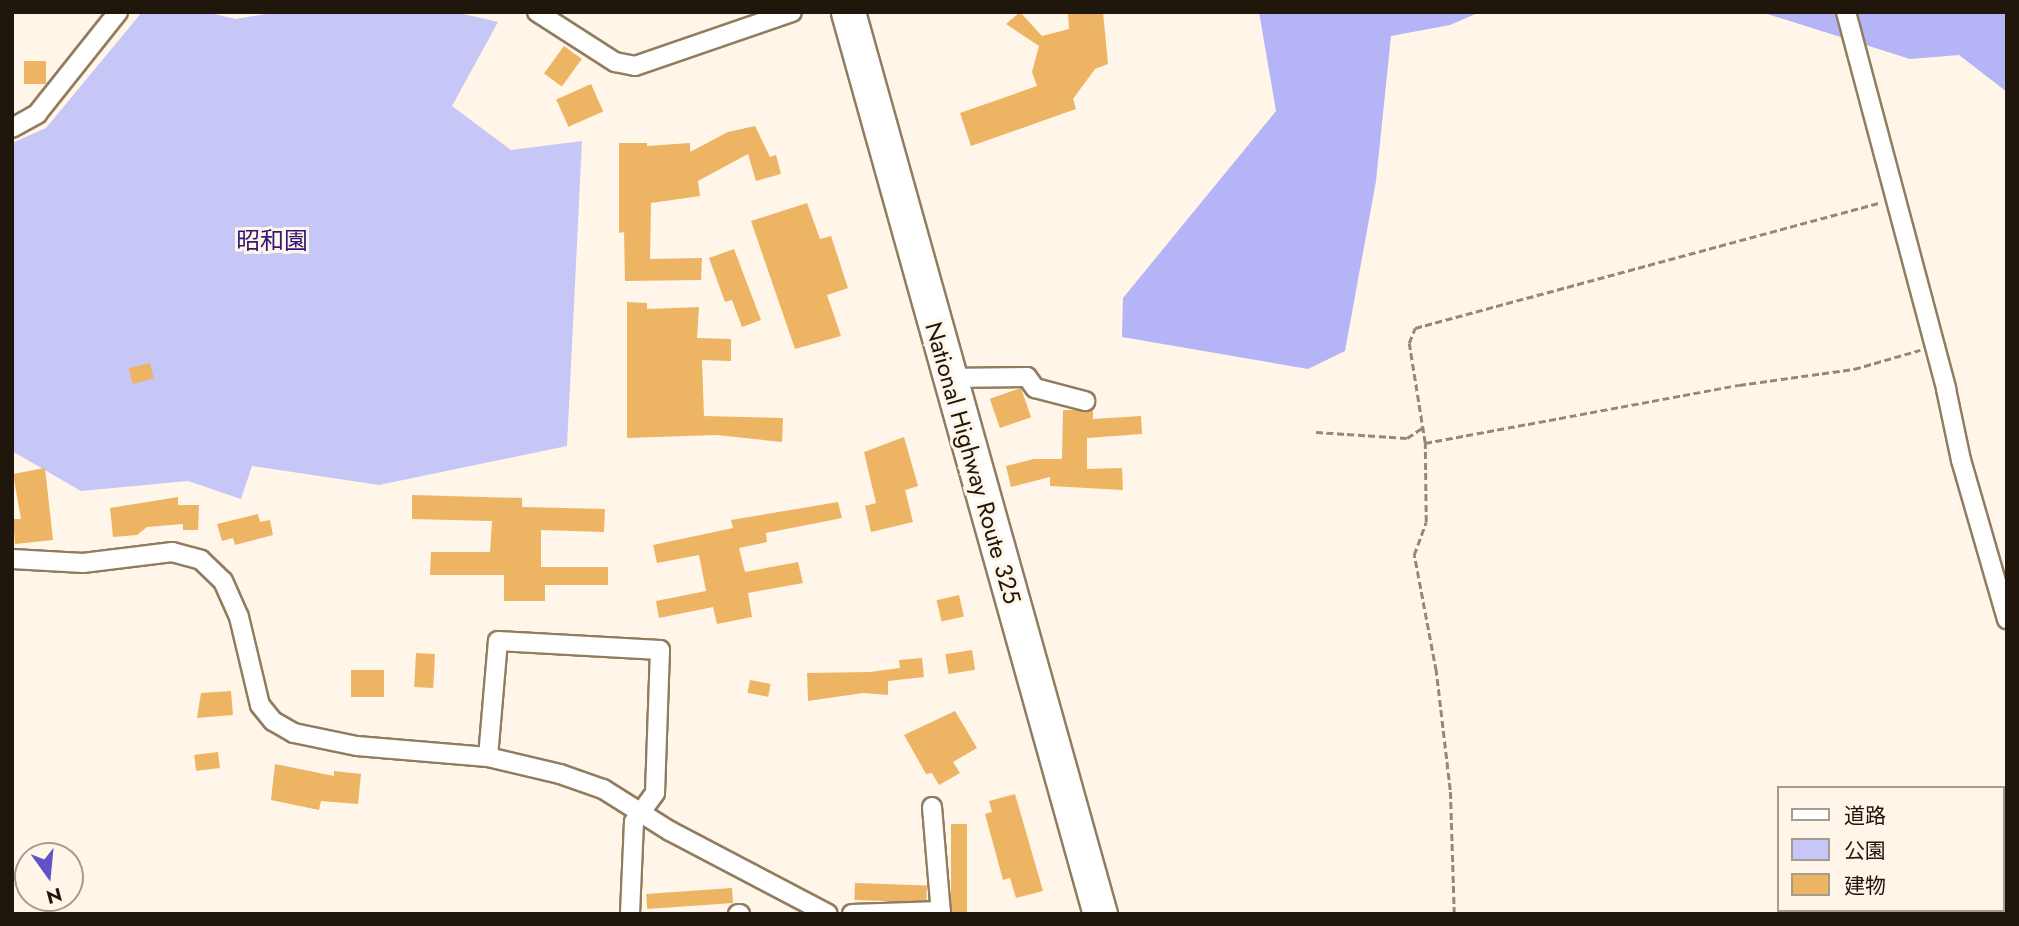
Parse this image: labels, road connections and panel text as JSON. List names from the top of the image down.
{
  "streets": {
    "highway": ["National Highway Route 325"]
  },
  "parks": ["昭和園"],
  "legend": ["道路", "公園", "建物"],
  "north": "bottom"
}
